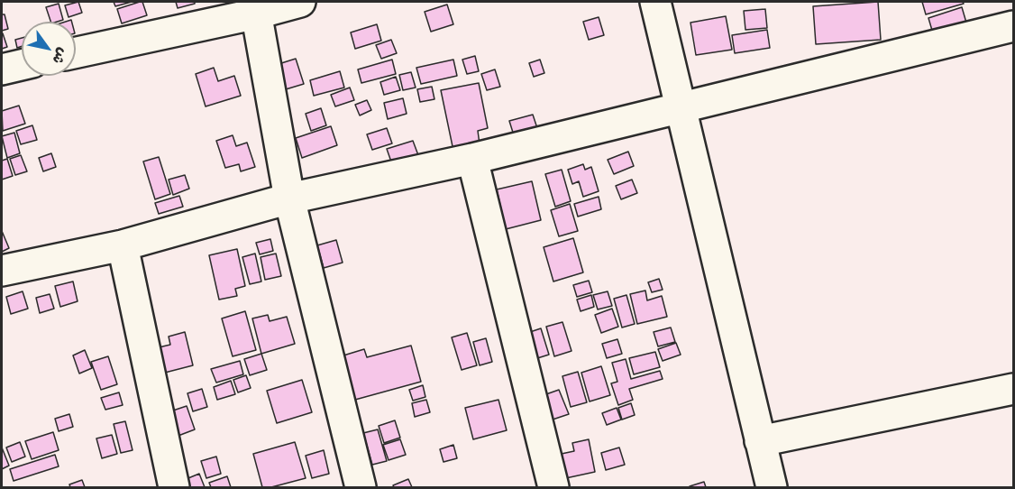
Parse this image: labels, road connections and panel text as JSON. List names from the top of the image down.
{
  "north": "bottom right"
}
